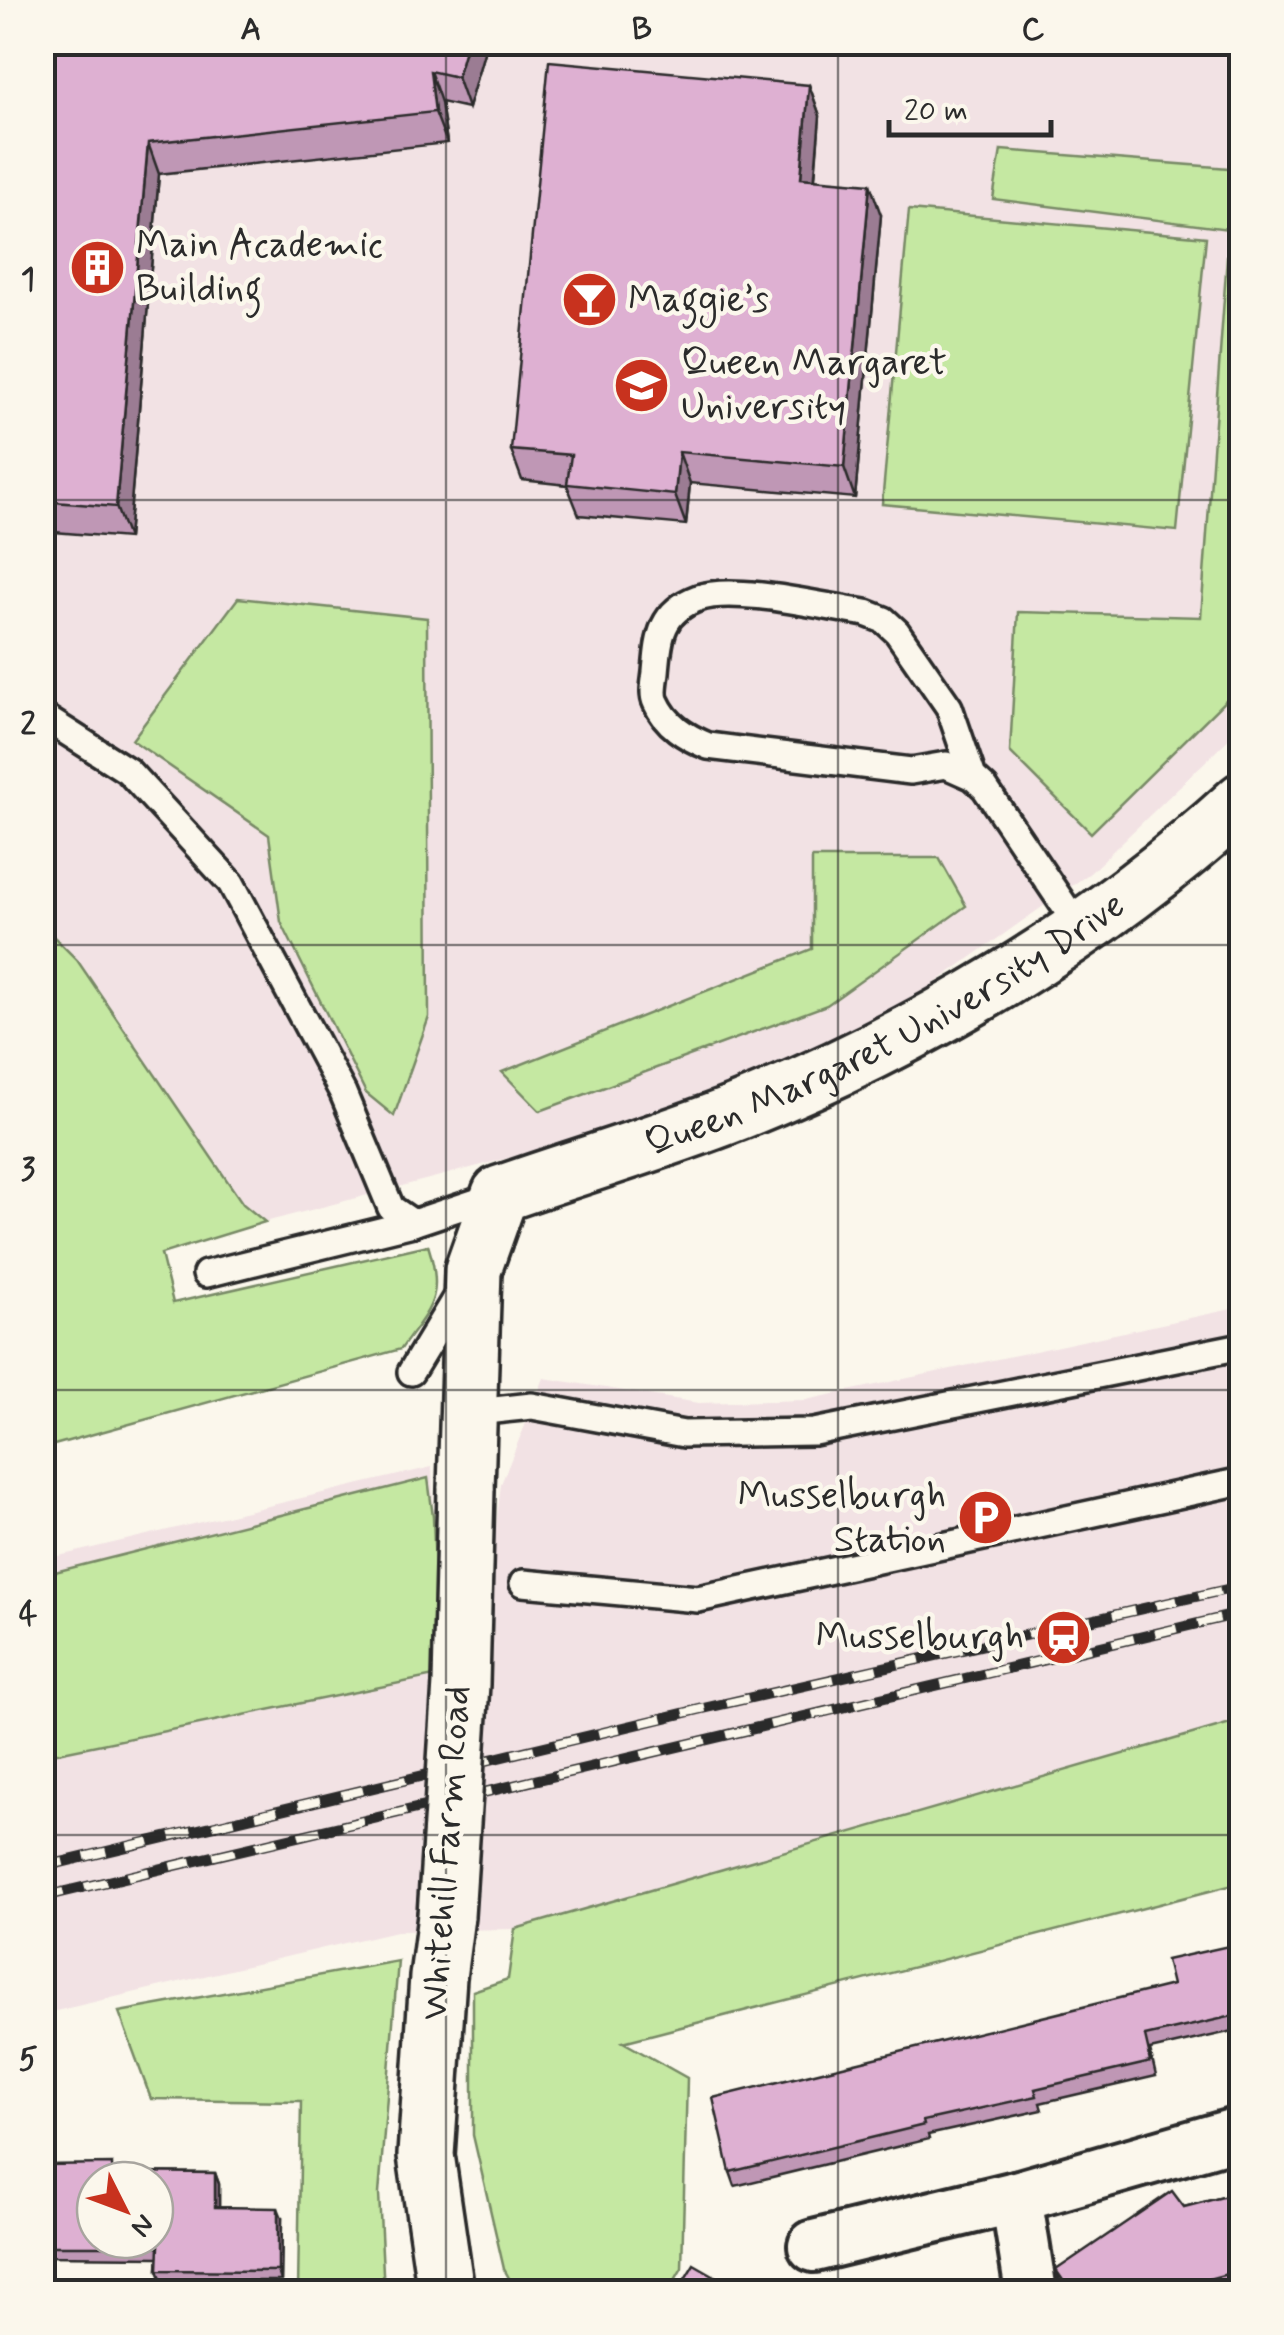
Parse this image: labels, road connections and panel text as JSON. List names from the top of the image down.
{
  "streets": {
    "street": ["Queen Margaret University Drive", "Whitehill Farm Road"]
  },
  "crossings": [
    ["Queen Margaret University Drive", "Whitehill Farm Road"]
  ],
  "places": {
    "building": ["Main Academic Building"],
    "bar": ["Maggie’s"],
    "school or university": ["Queen Margaret University"],
    "parking": ["Musselburgh Station"],
    "station": ["Musselburgh"]
  },
  "scale_bar": "20 m",
  "north": "bottom right",
  "grid": {
    "columns": ["A", "B", "C"],
    "rows": [
      "1",
      "2",
      "3",
      "4",
      "5"
    ]
  }
}
